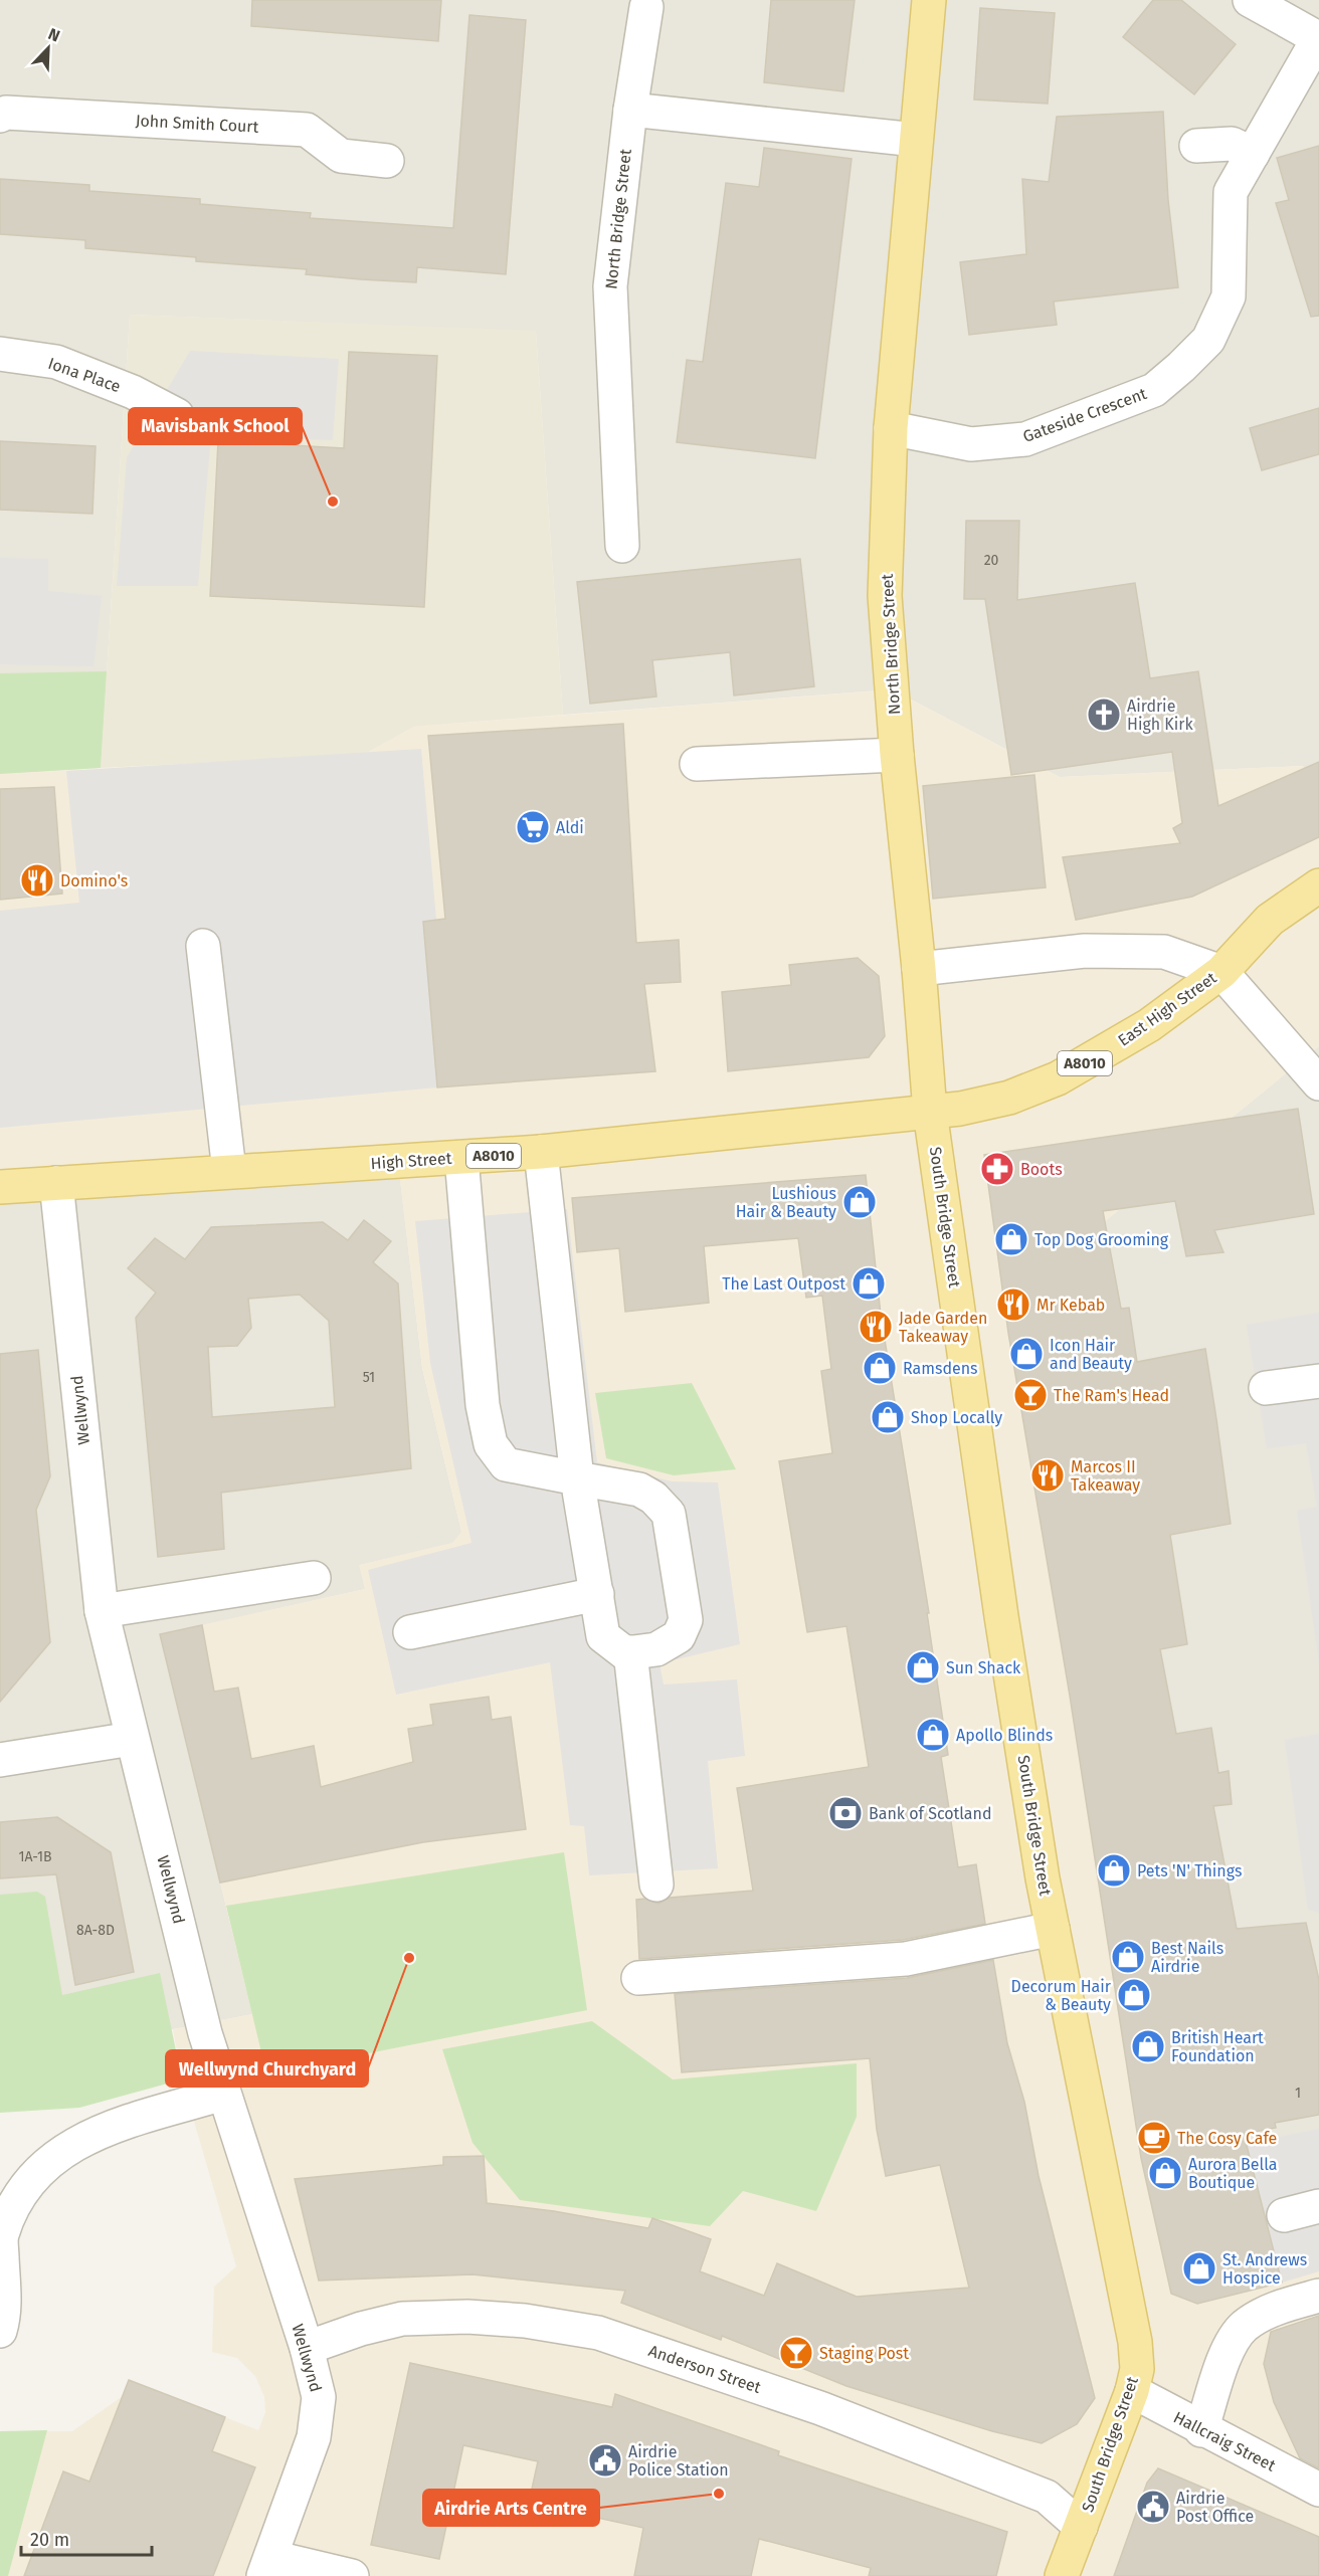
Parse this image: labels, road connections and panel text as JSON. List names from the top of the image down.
{
  "streets": {
    "main road": [
      "North Bridge Street",
      "East High Street",
      "A8010",
      "High Street",
      "South Bridge Street"
    ],
    "street": [
      "John Smith Court",
      "Iona Place",
      "Gateside Crescent",
      "Wellwynd",
      "Anderson Street",
      "Hallcraig Street"
    ]
  },
  "crossings": [
    ["North Bridge Street", "Gateside Crescent"],
    ["North Bridge Street", "East High Street"],
    ["North Bridge Street", "High Street"],
    ["North Bridge Street", "South Bridge Street"],
    ["East High Street", "A8010"],
    ["East High Street", "High Street"],
    ["East High Street", "South Bridge Street"],
    ["High Street", "South Bridge Street"],
    ["High Street", "Wellwynd"],
    ["South Bridge Street", "Anderson Street"],
    ["South Bridge Street", "Hallcraig Street"],
    ["Wellwynd", "Anderson Street"]
  ],
  "places": {
    "other": ["Mavisbank School", "Wellwynd Churchyard", "Airdrie Arts Centre"],
    "church": ["Airdrie High Kirk"],
    "supermarket": ["Aldi"],
    "restaurant": [
      "Domino's",
      "Mr Kebab",
      "Jade Garden Takeaway",
      "Marcos II Takeaway"
    ],
    "pharmacy": ["Boots"],
    "shop": [
      "Lushious Hair & Beauty",
      "Top Dog Grooming",
      "The Last Outpost",
      "Icon Hair and Beauty",
      "Ramsdens",
      "Shop Locally",
      "Sun Shack",
      "Apollo Blinds",
      "Pets 'N' Things",
      "Best Nails Airdrie",
      "Decorum Hair & Beauty",
      "British Heart Foundation",
      "Aurora Bella Boutique",
      "St. Andrews Hospice"
    ],
    "bar": ["The Ram's Head", "Staging Post"],
    "bank": ["Bank of Scotland"],
    "cafe": ["The Cosy Cafe"],
    "public building": ["Airdrie Police Station", "Airdrie Post Office"]
  },
  "house_numbers": [
    "20",
    "51",
    "1A-1B",
    "8A-8D",
    "1"
  ],
  "scale_bar": "20 m",
  "north": "top right"
}
